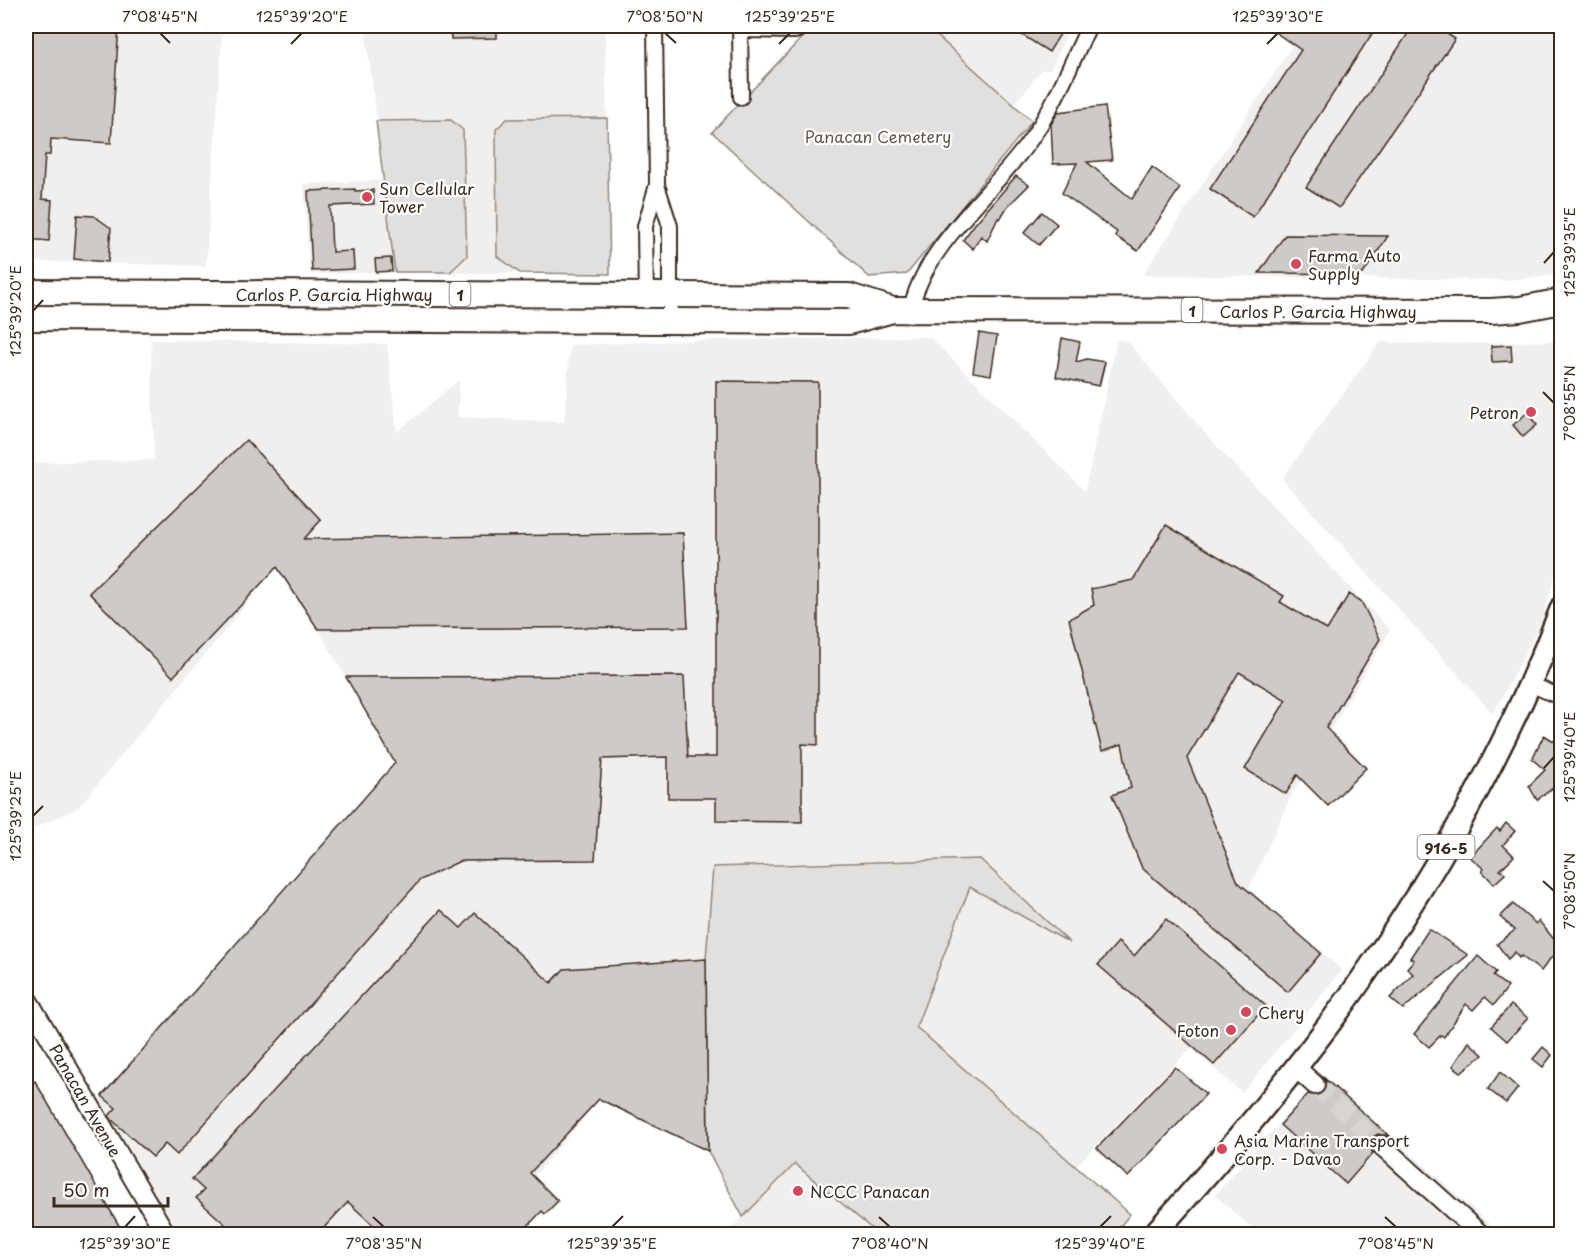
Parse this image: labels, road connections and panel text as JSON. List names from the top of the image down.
{
  "streets": {
    "highway": ["Carlos P. Garcia Highway", "1"],
    "main road": ["916-5"],
    "street": ["Panacan Avenue"]
  },
  "parks": ["Panacan Cemetery"],
  "places": [
    "Sun Cellular Tower",
    "Farma Auto Supply",
    "Petron",
    "Chery",
    "Foton",
    "Asia Marine Transport Corp. - Davao",
    "NCCC Panacan"
  ],
  "scale_bar": "50 m",
  "coordinates": [
    "7°08'45\"N",
    "125°39'20\"E",
    "7°08'50\"N",
    "125°39'25\"E",
    "125°39'30\"E",
    "125°39'35\"E",
    "7°08'55\"N",
    "125°39'40\"E",
    "7°08'35\"N",
    "7°08'40\"N"
  ]
}
